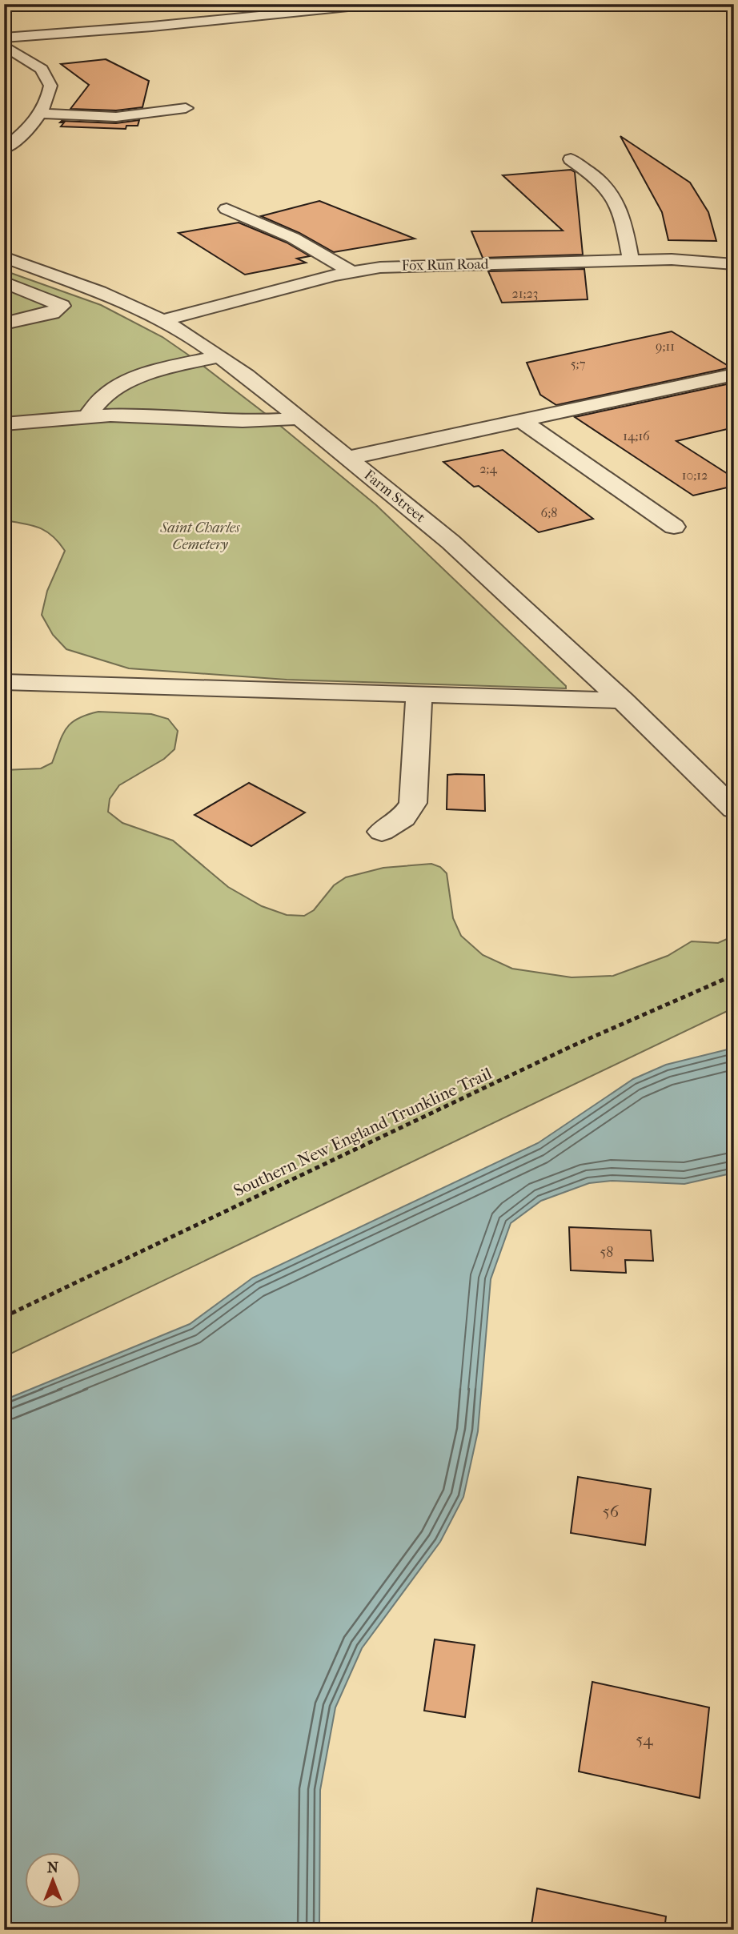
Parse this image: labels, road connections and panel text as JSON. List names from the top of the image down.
{
  "streets": {
    "street": ["Fox Run Road", "Farm Street"],
    "path": ["Southern New England Trunkline Trail"]
  },
  "crossings": [
    ["Fox Run Road", "Farm Street"]
  ],
  "parks": ["Saint Charles Cemetery"],
  "house_numbers": [
    "21;23",
    "9;11",
    "5;7",
    "14;16",
    "2;4",
    "10;12",
    "6;8",
    "58",
    "56",
    "54"
  ],
  "north": "top"
}
